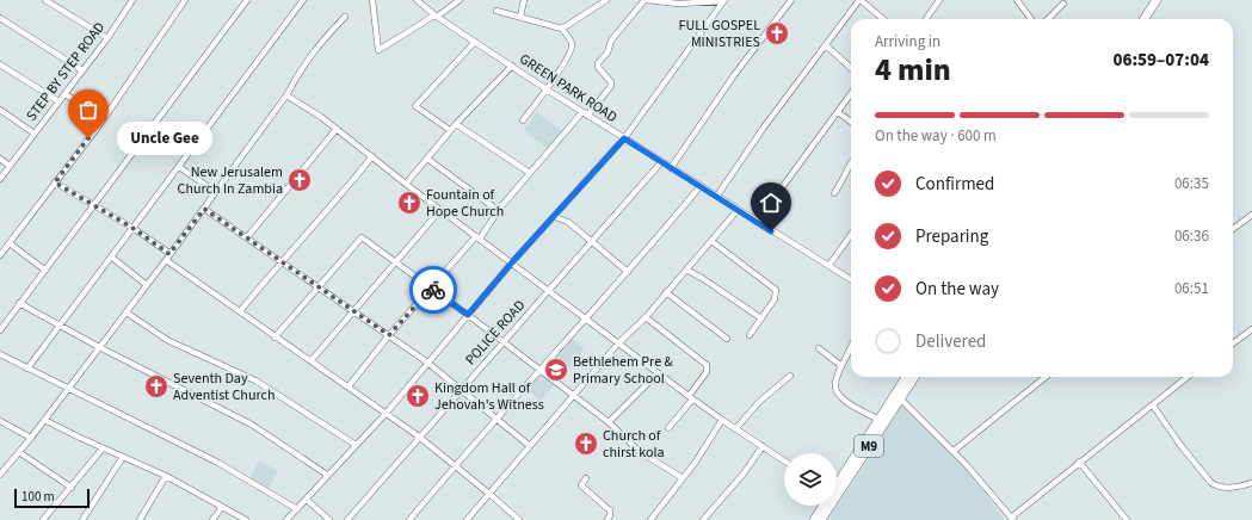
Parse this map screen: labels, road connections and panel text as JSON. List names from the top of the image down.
{
  "streets": {
    "main road": ["M9"],
    "street": ["STEP BY STEP ROAD", "GREEN PARK ROAD", "POLICE ROAD"]
  },
  "crossings": [
    ["GREEN PARK ROAD", "POLICE ROAD"]
  ],
  "places": {
    "church": [
      "FULL GOSPEL MINISTRIES",
      "New Jerusalem Church In Zambia",
      "Fountain of Hope Church",
      "Seventh Day Adventist Church",
      "Kingdom Hall of Jehovah's Witness",
      "Church of chirst kola"
    ],
    "other": ["Uncle Gee"],
    "school or university": ["Bethlehem Pre & Primary School"]
  },
  "scale_bar": "100 m",
  "page": {
    "heading": ["4 min", "Arriving in", "06:59–07:04"],
    "bar": "On the way · 600 m",
    "bubble": "Uncle Gee",
    "list": [
      ["Confirmed", "06:35"],
      ["Preparing", "06:36"],
      ["On the way", "06:51"],
      "Delivered"
    ],
    "scale": "100 m"
  }
}
